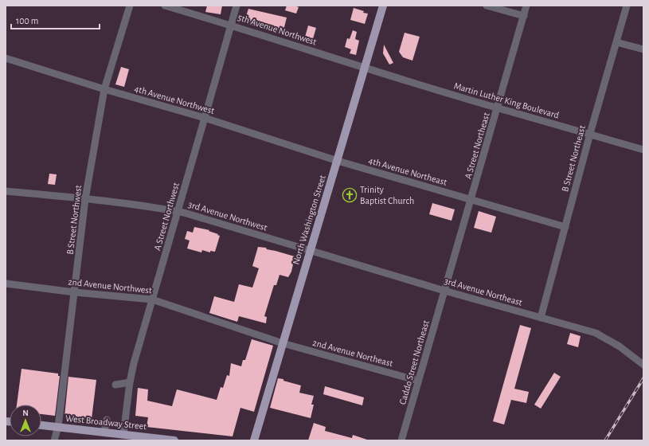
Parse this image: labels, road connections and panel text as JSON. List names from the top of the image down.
{
  "streets": {
    "main road": ["North Washington Street", "West Broadway Street"],
    "street": [
      "5th Avenue Northwest",
      "4th Avenue Northwest",
      "Martin Luther King Boulevard",
      "A Street Northeast",
      "B Street Northeast",
      "4th Avenue Northeast",
      "3rd Avenue Northwest",
      "A Street Northwest",
      "B Street Northwest",
      "2nd Avenue Northwest",
      "3rd Avenue Northeast",
      "2nd Avenue Northeast",
      "Caddo Street Northeast"
    ]
  },
  "crossings": [
    ["5th Avenue Northwest", "Martin Luther King Boulevard"],
    ["5th Avenue Northwest", "A Street Northwest"],
    ["5th Avenue Northwest", "North Washington Street"],
    ["4th Avenue Northwest", "4th Avenue Northeast"],
    ["4th Avenue Northwest", "A Street Northwest"],
    ["4th Avenue Northwest", "B Street Northwest"],
    ["4th Avenue Northwest", "North Washington Street"],
    ["Martin Luther King Boulevard", "A Street Northeast"],
    ["Martin Luther King Boulevard", "North Washington Street"],
    ["A Street Northeast", "4th Avenue Northeast"],
    ["A Street Northeast", "3rd Avenue Northeast"],
    ["A Street Northeast", "Caddo Street Northeast"],
    ["B Street Northeast", "4th Avenue Northeast"],
    ["B Street Northeast", "3rd Avenue Northeast"],
    ["4th Avenue Northeast", "North Washington Street"],
    ["3rd Avenue Northwest", "A Street Northwest"],
    ["3rd Avenue Northwest", "B Street Northwest"],
    ["3rd Avenue Northwest", "North Washington Street"],
    ["3rd Avenue Northwest", "3rd Avenue Northeast"],
    ["A Street Northwest", "2nd Avenue Northwest"],
    ["A Street Northwest", "West Broadway Street"],
    ["B Street Northwest", "2nd Avenue Northwest"],
    ["B Street Northwest", "West Broadway Street"],
    ["North Washington Street", "2nd Avenue Northwest"],
    ["North Washington Street", "3rd Avenue Northeast"],
    ["North Washington Street", "2nd Avenue Northeast"],
    ["2nd Avenue Northwest", "2nd Avenue Northeast"],
    ["3rd Avenue Northeast", "Caddo Street Northeast"],
    ["2nd Avenue Northeast", "Caddo Street Northeast"]
  ],
  "places": {
    "church": ["Trinity Baptist Church"]
  },
  "scale_bar": "100 m",
  "north": "top"
}
